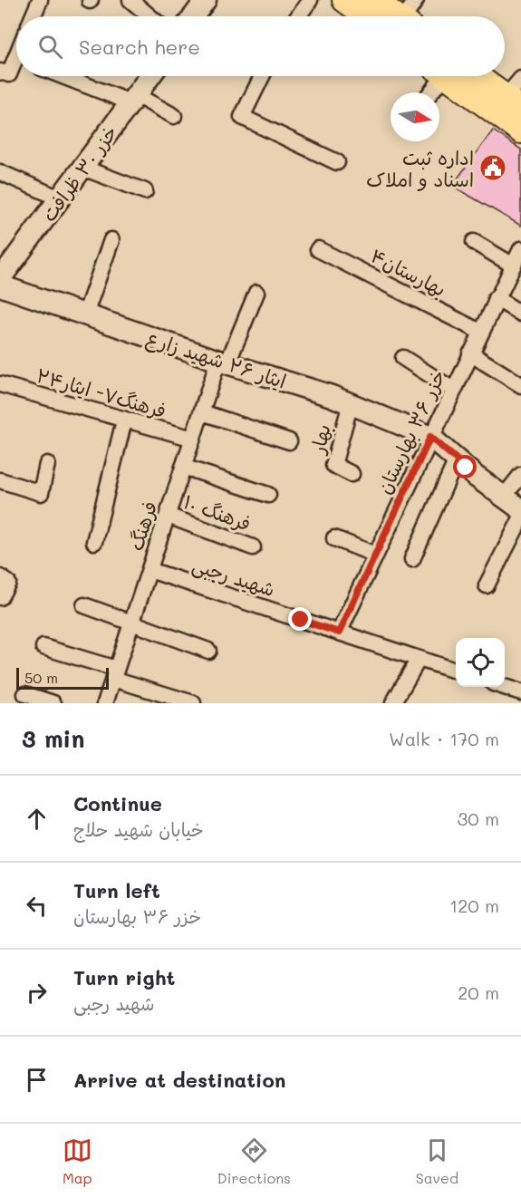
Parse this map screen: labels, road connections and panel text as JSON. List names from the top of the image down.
{
  "streets": {
    "street": [
      "خزر ۳۰ ظرافت",
      "بهارستان۴",
      "ایثار ۲۶ شهید زارع",
      "فرهنگ۷- ایثار۲۴",
      "خزر ۳۶ بهارستان",
      "بهار",
      "فرهنگ ۱۰",
      "فرهنگ",
      "شهید رجبی"
    ]
  },
  "crossings": [
    ["بهارستان۴", "خزر ۳۶ بهارستان"],
    ["ایثار ۲۶ شهید زارع", "خزر ۳۶ بهارستان"],
    ["ایثار ۲۶ شهید زارع", "بهار"],
    ["ایثار ۲۶ شهید زارع", "فرهنگ"],
    ["فرهنگ۷- ایثار۲۴", "فرهنگ"],
    ["خزر ۳۶ بهارستان", "شهید رجبی"],
    ["فرهنگ ۱۰", "فرهنگ"],
    ["فرهنگ", "شهید رجبی"]
  ],
  "places": {
    "public building": ["اداره ثبت اسناد و املاک"]
  },
  "scale_bar": "50 m",
  "north": "right",
  "page": {
    "search": "Search here",
    "scale": "50 m",
    "heading": ["3 min", "Walk · 170 m"],
    "list": [
      ["Continue", "خیابان شهید حلاج", "30 m"],
      ["Turn left", "خزر ۳۶ بهارستان", "120 m"],
      ["Turn right", "شهید رجبی", "20 m"],
      "Arrive at destination"
    ],
    "nav": ["Map", "Directions", "Saved"]
  }
}
